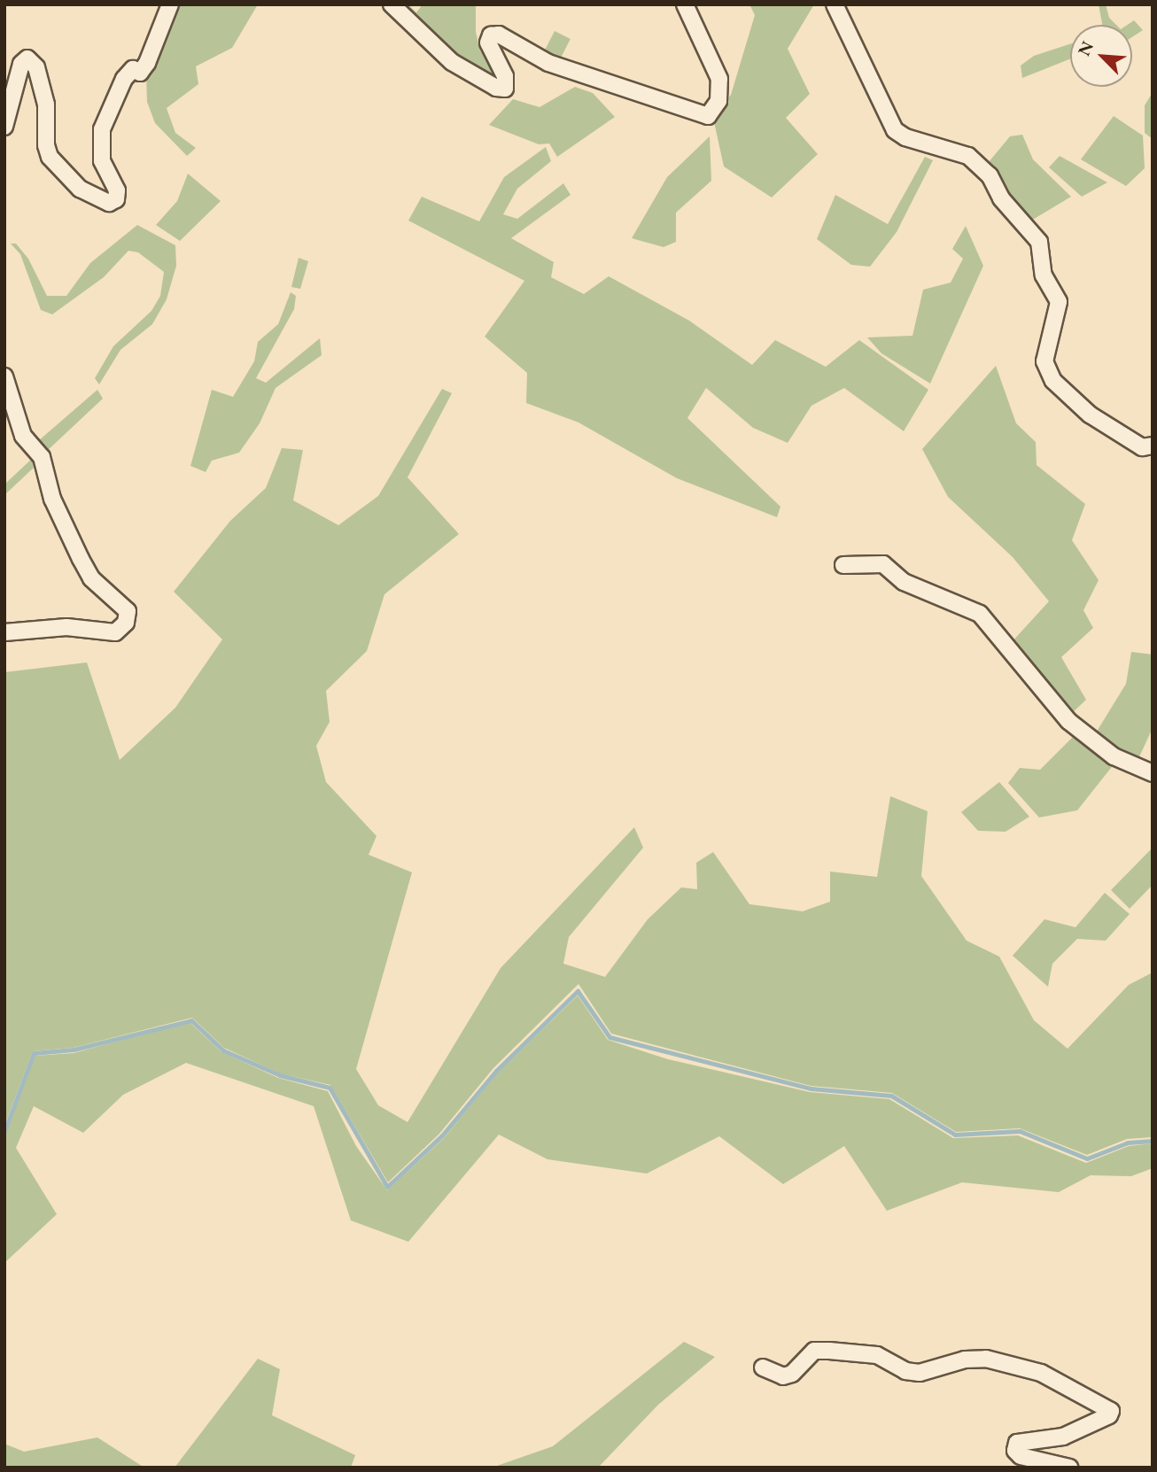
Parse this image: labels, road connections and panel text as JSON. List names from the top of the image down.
{
  "north": "top left"
}
